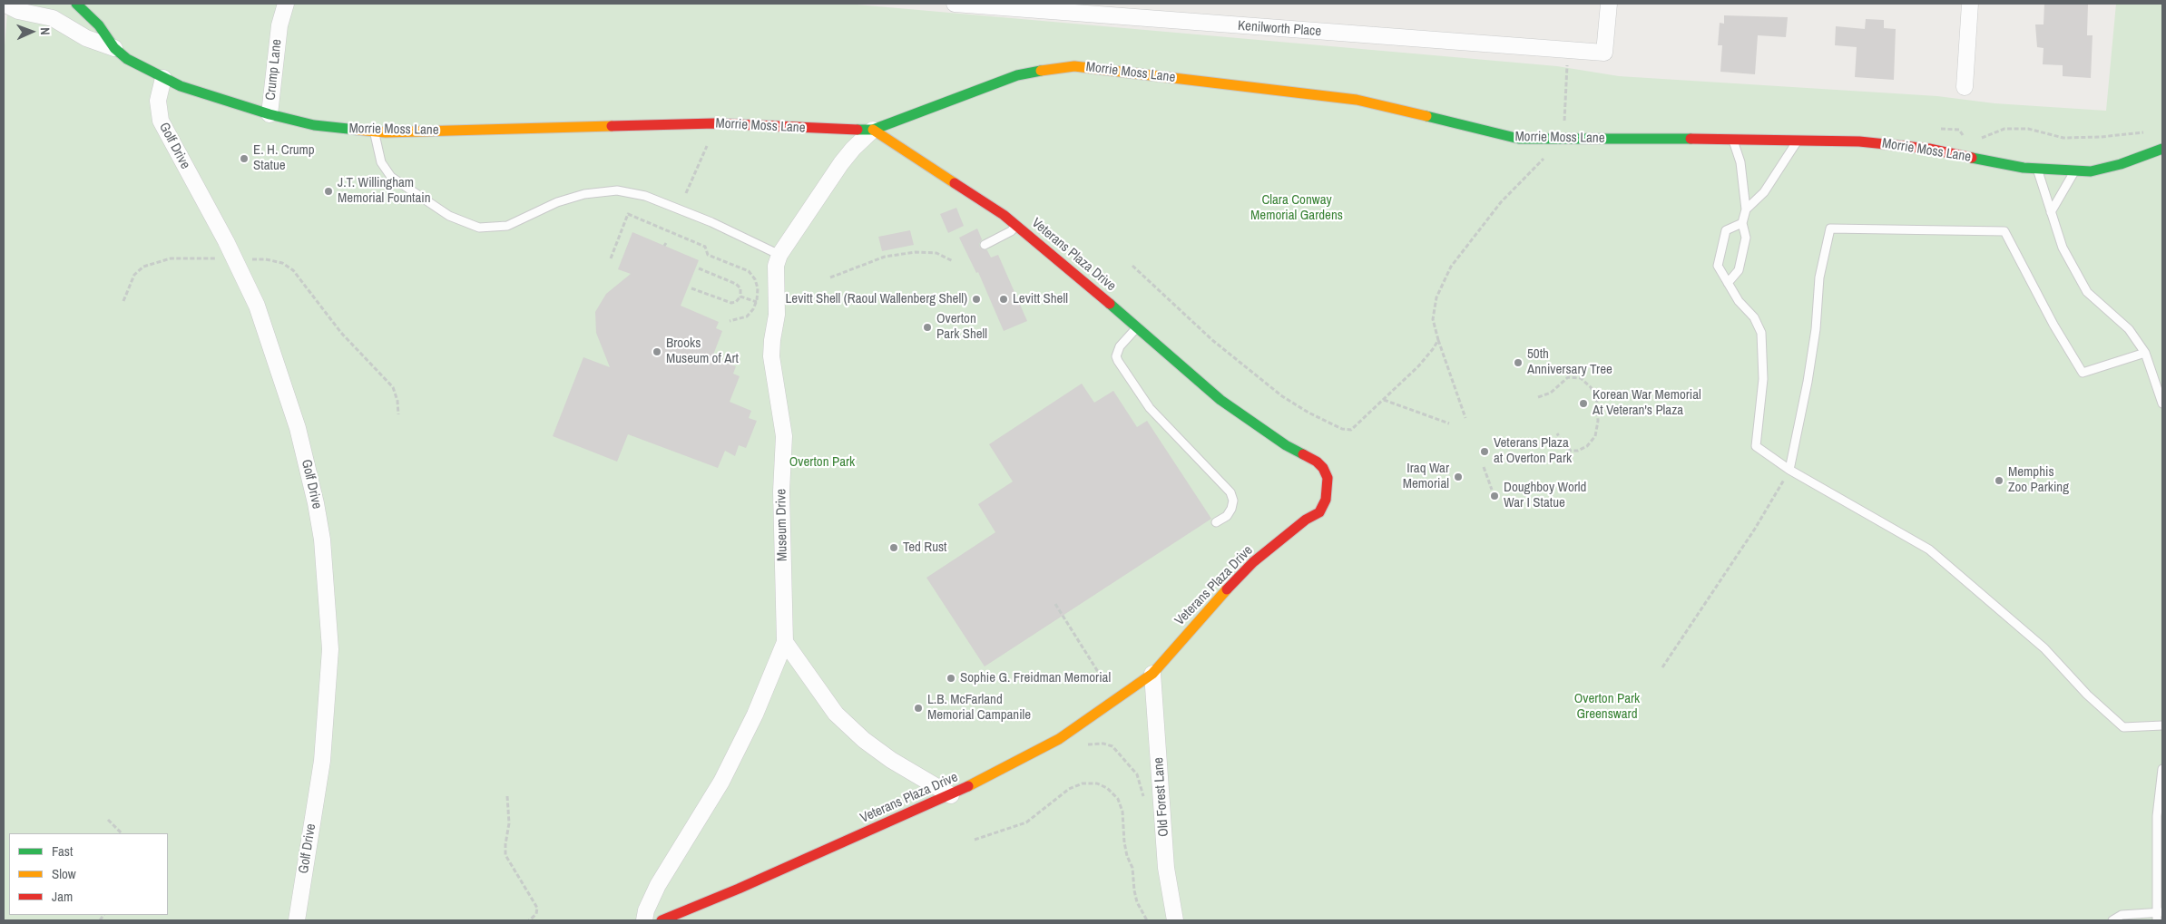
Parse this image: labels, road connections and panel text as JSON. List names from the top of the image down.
{
  "streets": {
    "street": [
      "Kenilworth Place",
      "Crump Lane",
      "Morrie Moss Lane",
      "Golf Drive",
      "Veterans Plaza Drive",
      "Museum Drive",
      "Old Forest Lane"
    ]
  },
  "crossings": [
    ["Crump Lane", "Morrie Moss Lane"],
    ["Morrie Moss Lane", "Golf Drive"],
    ["Morrie Moss Lane", "Veterans Plaza Drive"],
    ["Morrie Moss Lane", "Museum Drive"],
    ["Veterans Plaza Drive", "Museum Drive"],
    ["Veterans Plaza Drive", "Old Forest Lane"]
  ],
  "parks": ["Clara Conway Memorial Gardens", "Overton Park", "Overton Park Greensward"],
  "places": [
    "E. H. Crump Statue",
    "J.T. Willingham Memorial Fountain",
    "Levitt Shell (Raoul Wallenberg Shell)",
    "Levitt Shell",
    "Overton Park Shell",
    "Brooks Museum of Art",
    "50th Anniversary Tree",
    "Korean War Memorial At Veteran's Plaza",
    "Veterans Plaza at Overton Park",
    "Iraq War Memorial",
    "Memphis Zoo Parking",
    "Doughboy World War I Statue",
    "Ted Rust",
    "Sophie G. Freidman Memorial",
    "L.B. McFarland Memorial Campanile"
  ],
  "legend": ["Fast", "Slow", "Jam"],
  "north": "right"
}
